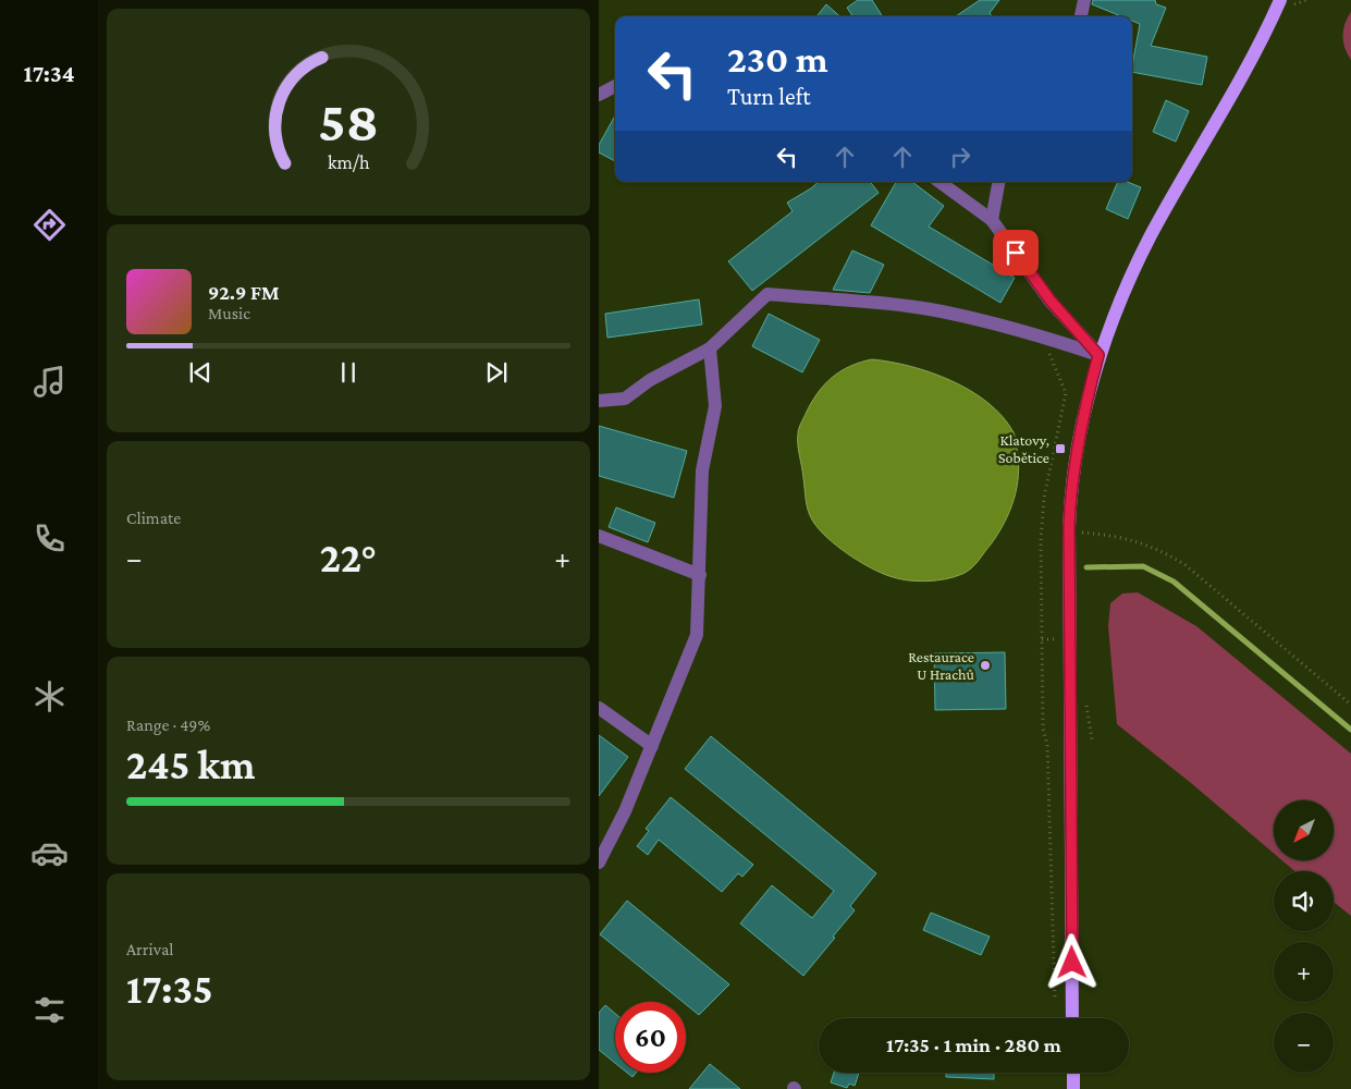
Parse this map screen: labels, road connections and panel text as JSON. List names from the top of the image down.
{
  "places": {
    "transit": ["Klatovy, Sobětice"],
    "other": ["Restaurace U Hrachů"]
  },
  "north": "bottom left",
  "page": {
    "tabs": "17:34",
    "turn": ["230 m", "Turn left"],
    "song": ["92.9 FM", "Music"],
    "tile": [
      "Climate",
      ["Range · 49%", "245 km"],
      ["Arrival", "17:35"]
    ],
    "heat": ["−", "22°", "+"],
    "map_buttons": ["+", "−"],
    "limit": "60",
    "trip": "17:35 · 1 min · 280 m",
    "gauge": ["58", "km/h"]
  }
}
